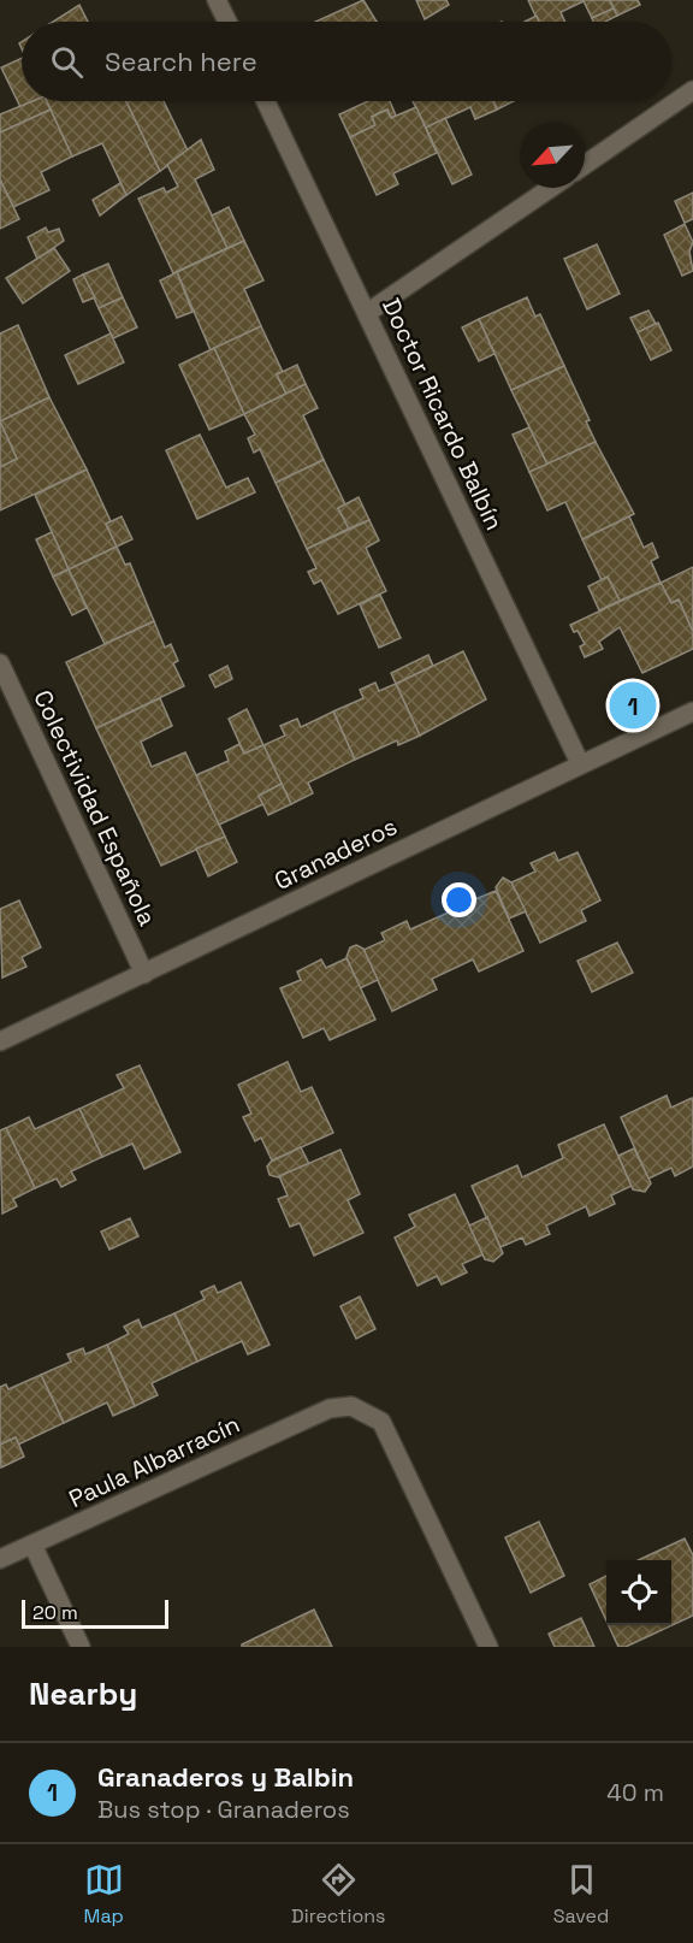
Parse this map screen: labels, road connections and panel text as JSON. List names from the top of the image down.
{
  "streets": {
    "street": [
      "Doctor Ricardo Balbín",
      "Colectividad Española",
      "Granaderos",
      "Paula Albarracín"
    ]
  },
  "crossings": [
    ["Doctor Ricardo Balbín", "Granaderos"],
    ["Colectividad Española", "Granaderos"]
  ],
  "scale_bar": "20 m",
  "north": "bottom left",
  "page": {
    "search": "Search here",
    "pins": "1",
    "scale": "20 m",
    "heading": "Nearby",
    "list": [
      {
        "mark": "1",
        "name": "Granaderos y Balbin",
        "note": "Bus stop · Granaderos",
        "value": "40 m"
      }
    ],
    "nav": ["Map", "Directions", "Saved"]
  }
}
